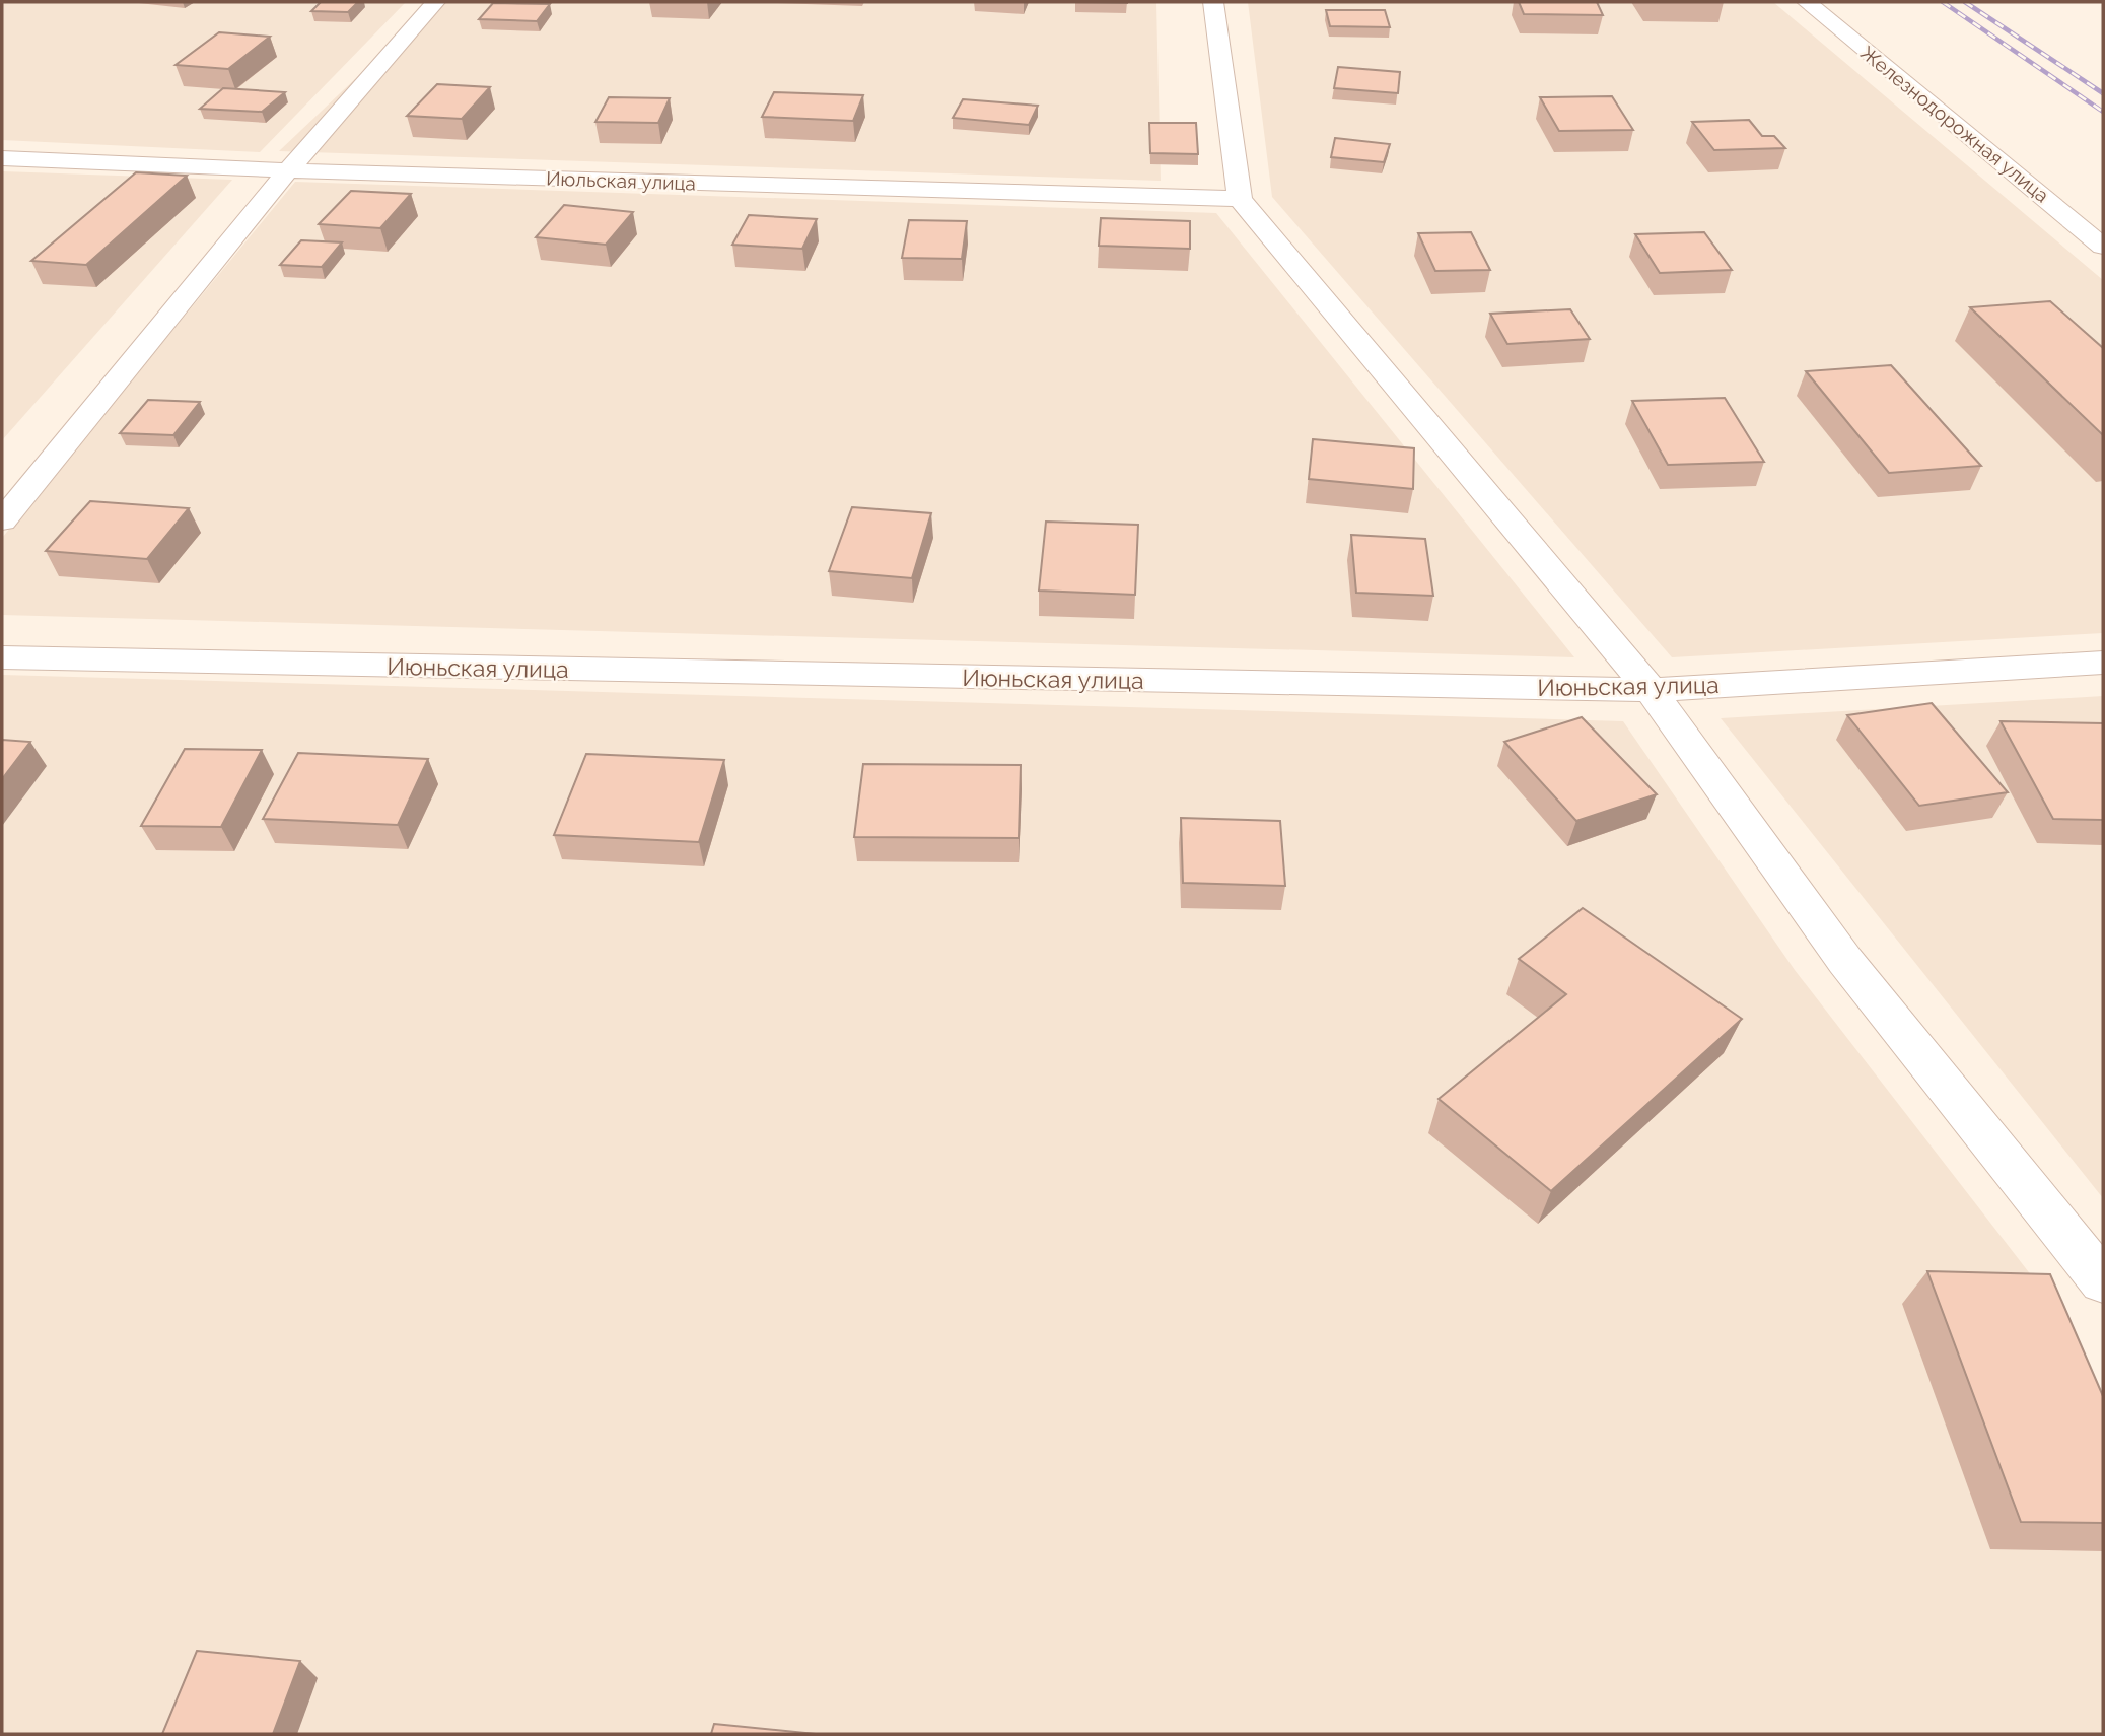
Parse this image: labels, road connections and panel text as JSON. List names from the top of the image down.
{
  "streets": {
    "street": ["Железнодорожная улица", "Июльская улица", "Июньская улица"]
  }
}
